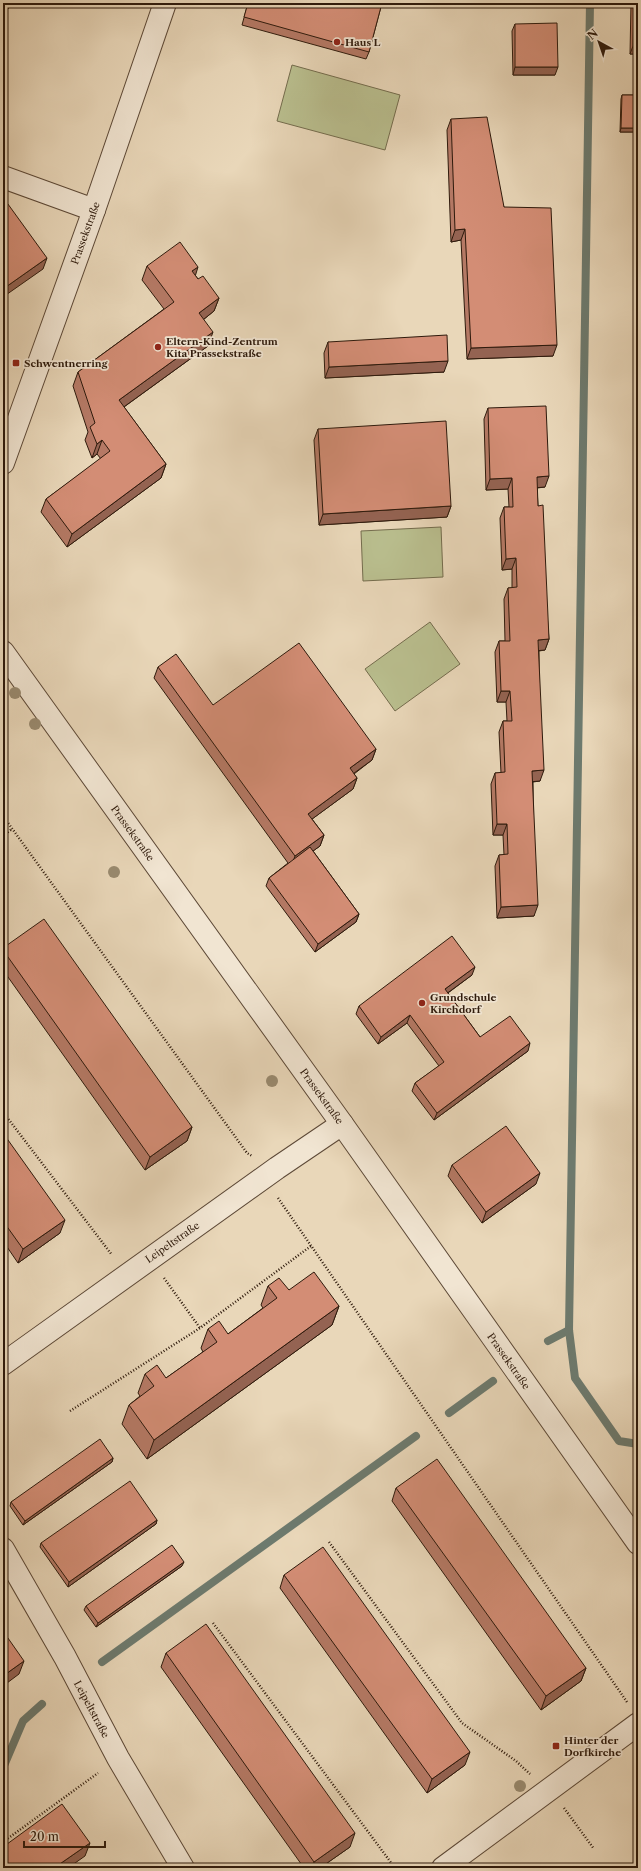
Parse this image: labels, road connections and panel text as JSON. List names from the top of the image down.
{
  "streets": {
    "street": ["Prassekstraße", "Leipeltstraße"]
  },
  "crossings": [
    ["Prassekstraße", "Leipeltstraße"]
  ],
  "places": {
    "other": ["Haus L", "Eltern-Kind-Zentrum Kita Prassekstraße", "Grundschule Kirchdorf"],
    "transit": ["Schwentnerring", "Hinter der Dorfkirche"]
  },
  "scale_bar": "20 m",
  "north": "top left"
}
